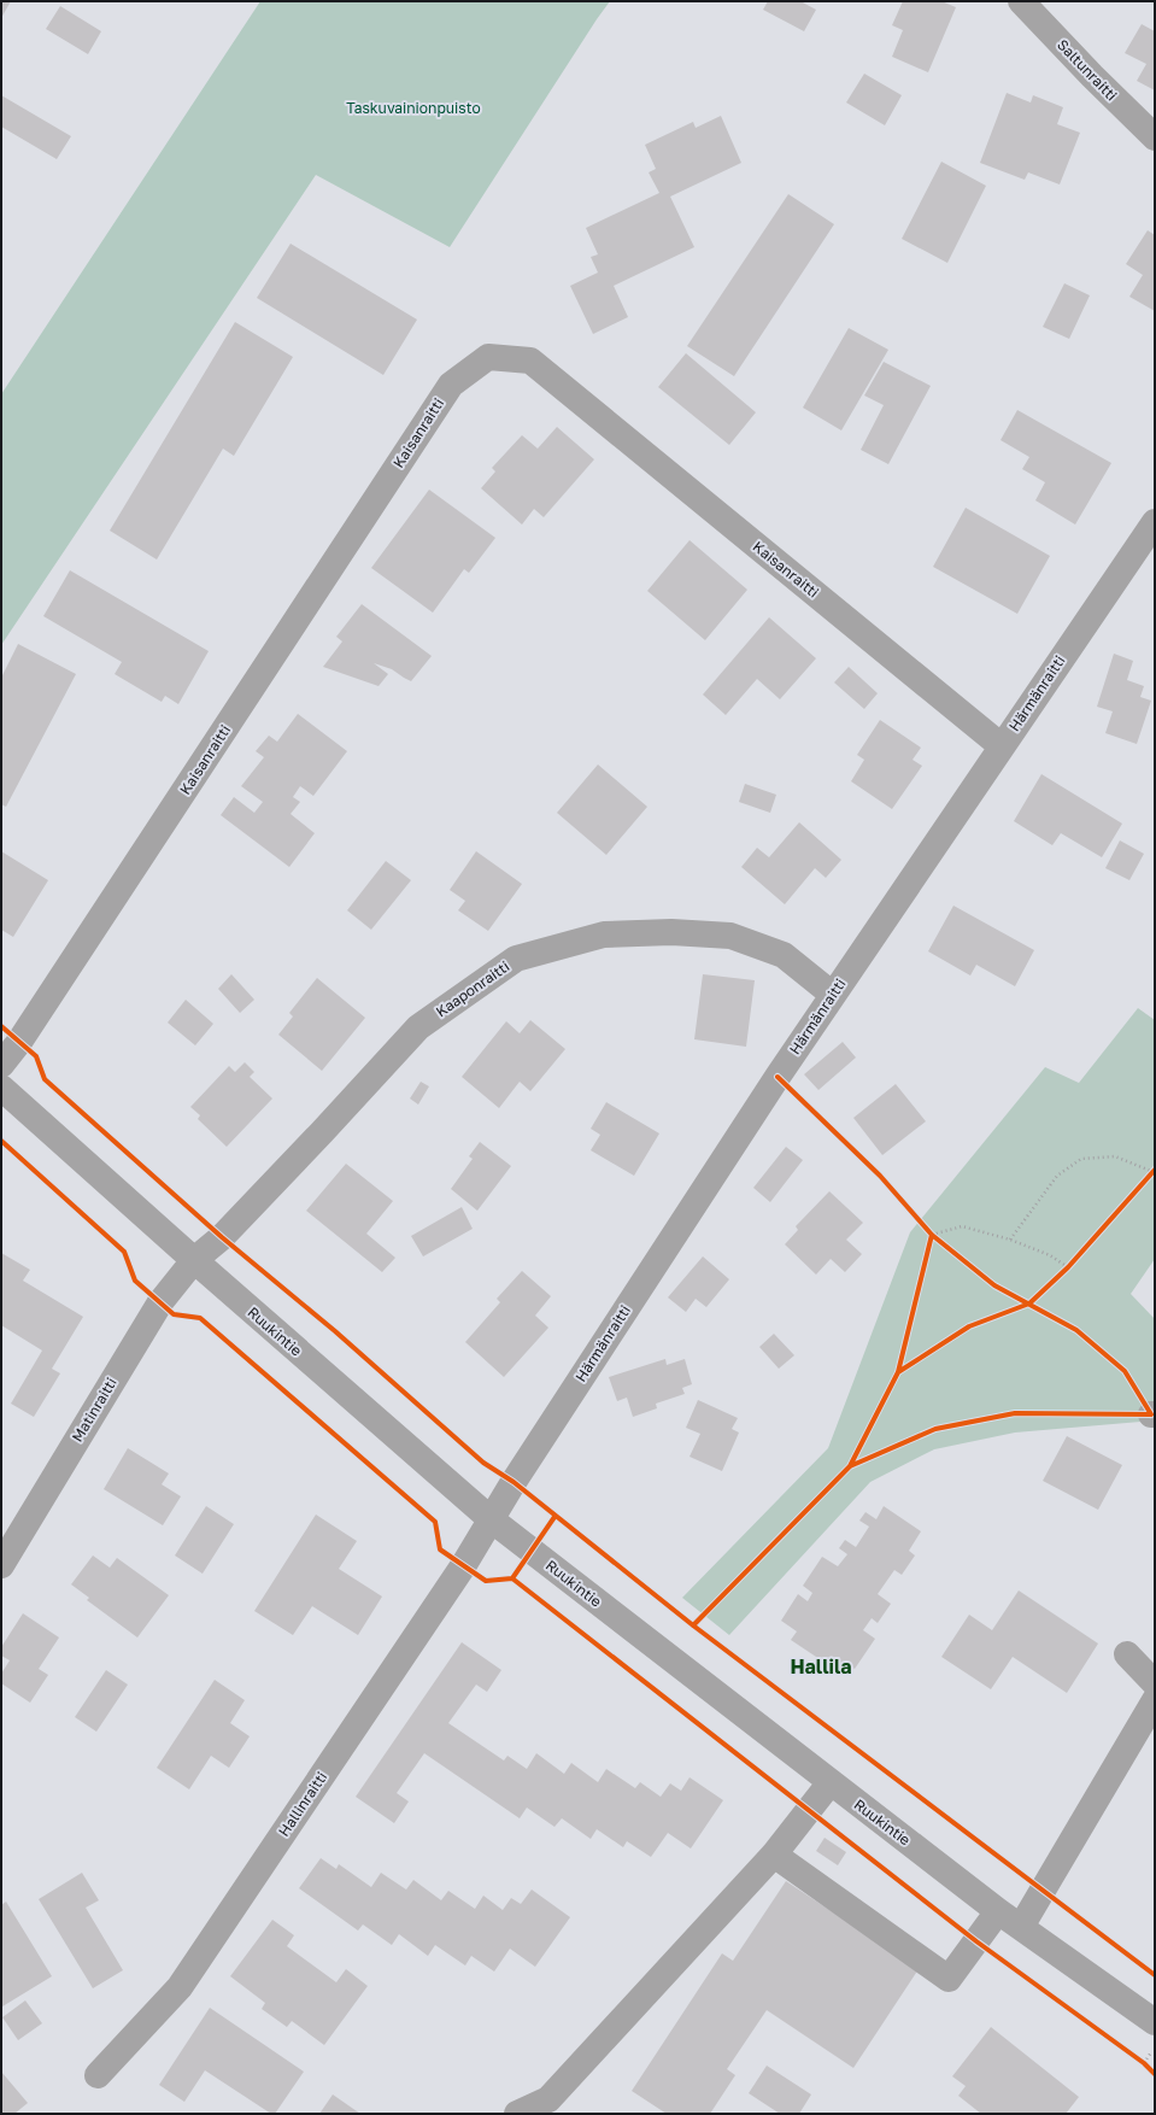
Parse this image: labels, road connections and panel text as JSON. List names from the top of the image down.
{
  "streets": {
    "street": [
      "Saltunraitti",
      "Kaisanraitti",
      "Härmänraitti",
      "Kaaponraitti",
      "Ruukintie",
      "Matinraitti",
      "Hallinraitti"
    ]
  },
  "crossings": [
    ["Kaisanraitti", "Härmänraitti"],
    ["Härmänraitti", "Kaaponraitti"],
    ["Härmänraitti", "Ruukintie"],
    ["Härmänraitti", "Hallinraitti"],
    ["Kaaponraitti", "Ruukintie"],
    ["Kaaponraitti", "Matinraitti"],
    ["Ruukintie", "Matinraitti"],
    ["Ruukintie", "Hallinraitti"]
  ],
  "districts": ["Hallila"],
  "parks": ["Taskuvainionpuisto"]
}
